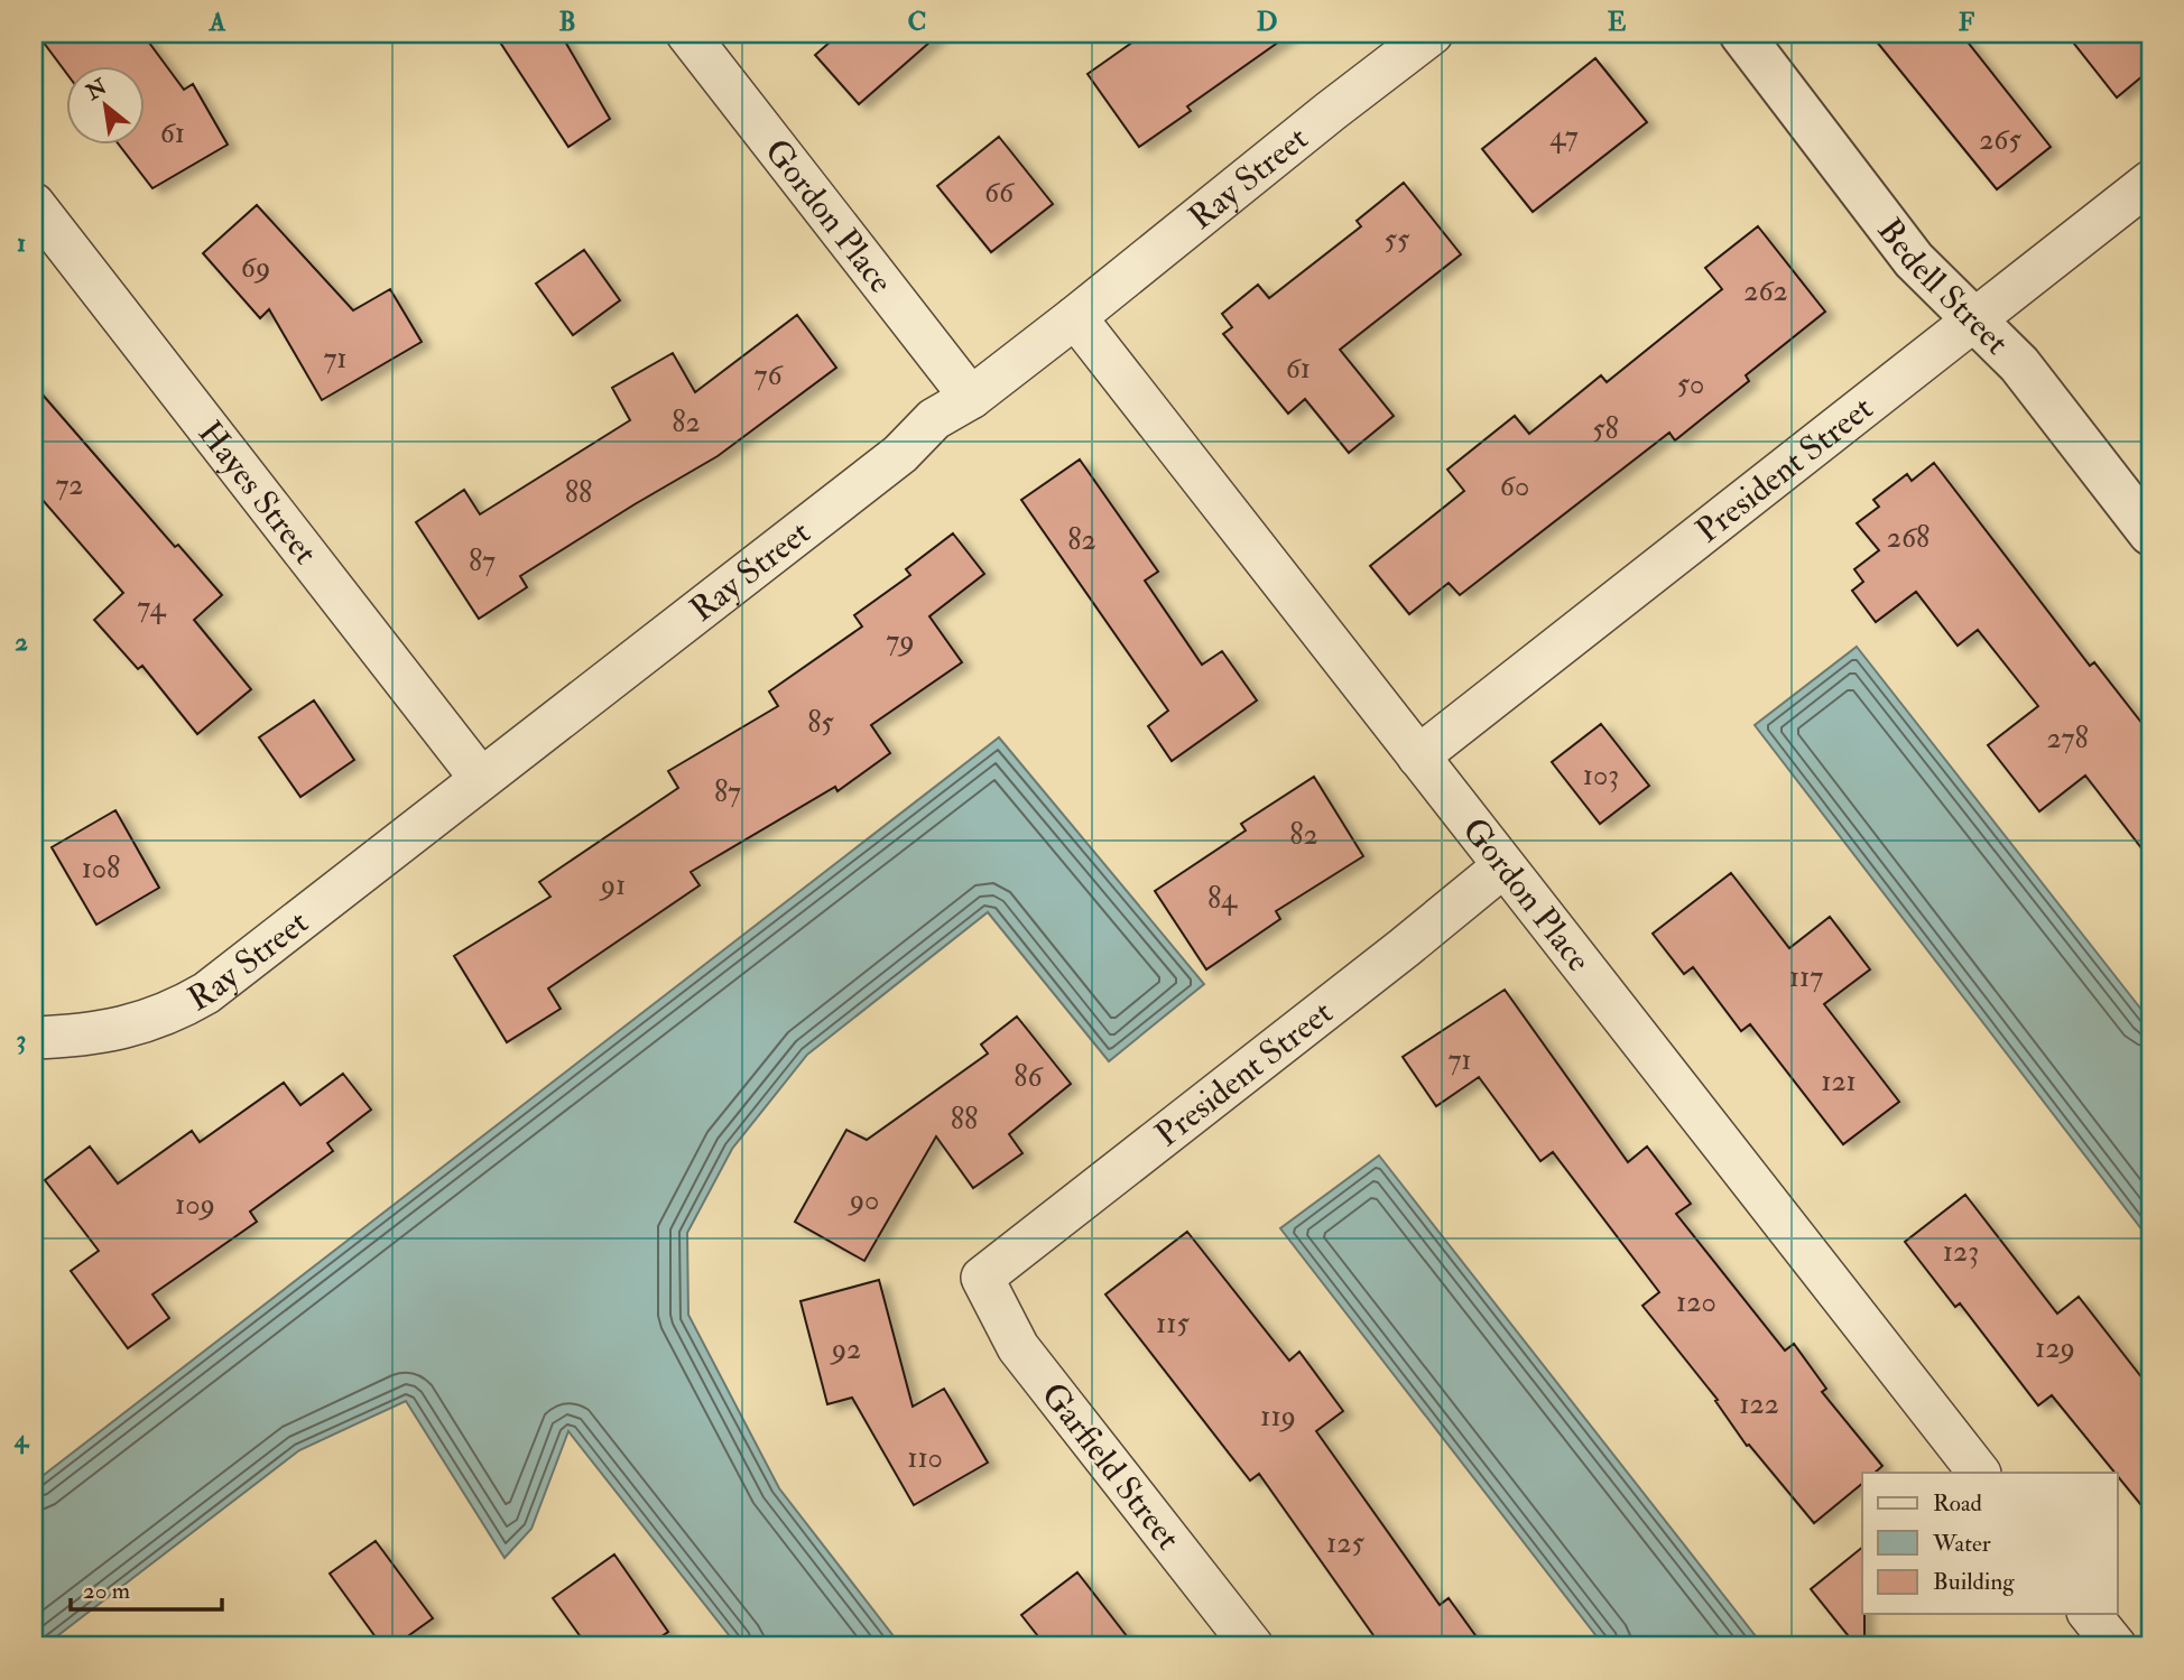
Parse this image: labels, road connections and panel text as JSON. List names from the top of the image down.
{
  "streets": {
    "street": [
      "Ray Street",
      "Gordon Place",
      "Bedell Street",
      "President Street",
      "Hayes Street",
      "Garfield Street"
    ]
  },
  "crossings": [
    ["Ray Street", "Gordon Place"],
    ["Ray Street", "Hayes Street"],
    ["Gordon Place", "President Street"],
    ["Bedell Street", "President Street"],
    ["President Street", "Garfield Street"]
  ],
  "house_numbers": [
    "61",
    "47",
    "265",
    "66",
    "55",
    "69",
    "262",
    "71",
    "61",
    "76",
    "50",
    "82",
    "58",
    "72",
    "60",
    "88",
    "268",
    "82",
    "87",
    "74",
    "79",
    "85",
    "278",
    "103",
    "87",
    "82",
    "108",
    "91",
    "84",
    "117",
    "71",
    "86",
    "121",
    "88",
    "90",
    "109",
    "123",
    "120",
    "115",
    "129",
    "92",
    "122",
    "119",
    "110",
    "125"
  ],
  "legend": ["Road", "Water", "Building"],
  "scale_bar": "20 m",
  "north": "top left",
  "grid": {
    "columns": [
      "A",
      "B",
      "C",
      "D",
      "E",
      "F"
    ],
    "rows": [
      "1",
      "2",
      "3",
      "4"
    ]
  }
}
